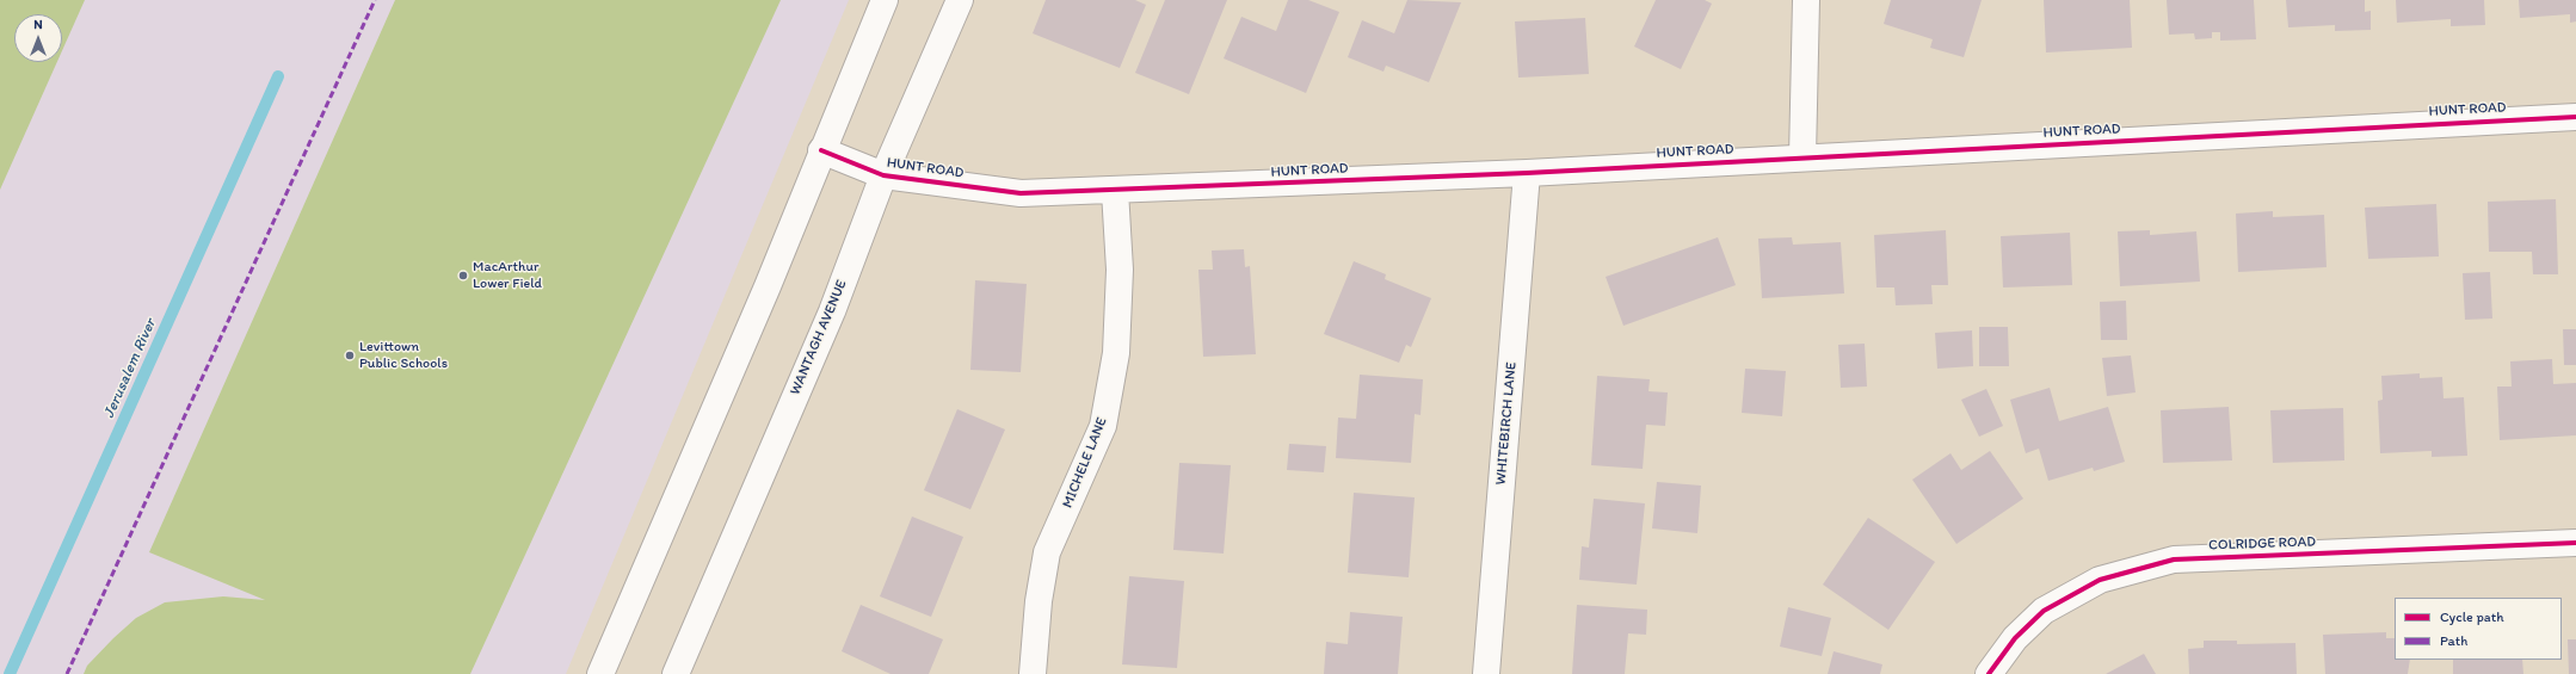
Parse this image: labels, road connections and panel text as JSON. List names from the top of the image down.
{
  "streets": {
    "street": [
      "HUNT ROAD",
      "WANTAGH AVENUE",
      "WHITEBIRCH LANE",
      "MICHELE LANE",
      "COLRIDGE ROAD"
    ]
  },
  "crossings": [
    ["HUNT ROAD", "WANTAGH AVENUE"],
    ["HUNT ROAD", "WHITEBIRCH LANE"],
    ["HUNT ROAD", "MICHELE LANE"]
  ],
  "water": ["Jerusalem River"],
  "places": ["MacArthur Lower Field", "Levittown Public Schools"],
  "legend": ["Cycle path", "Path"],
  "north": "top"
}
